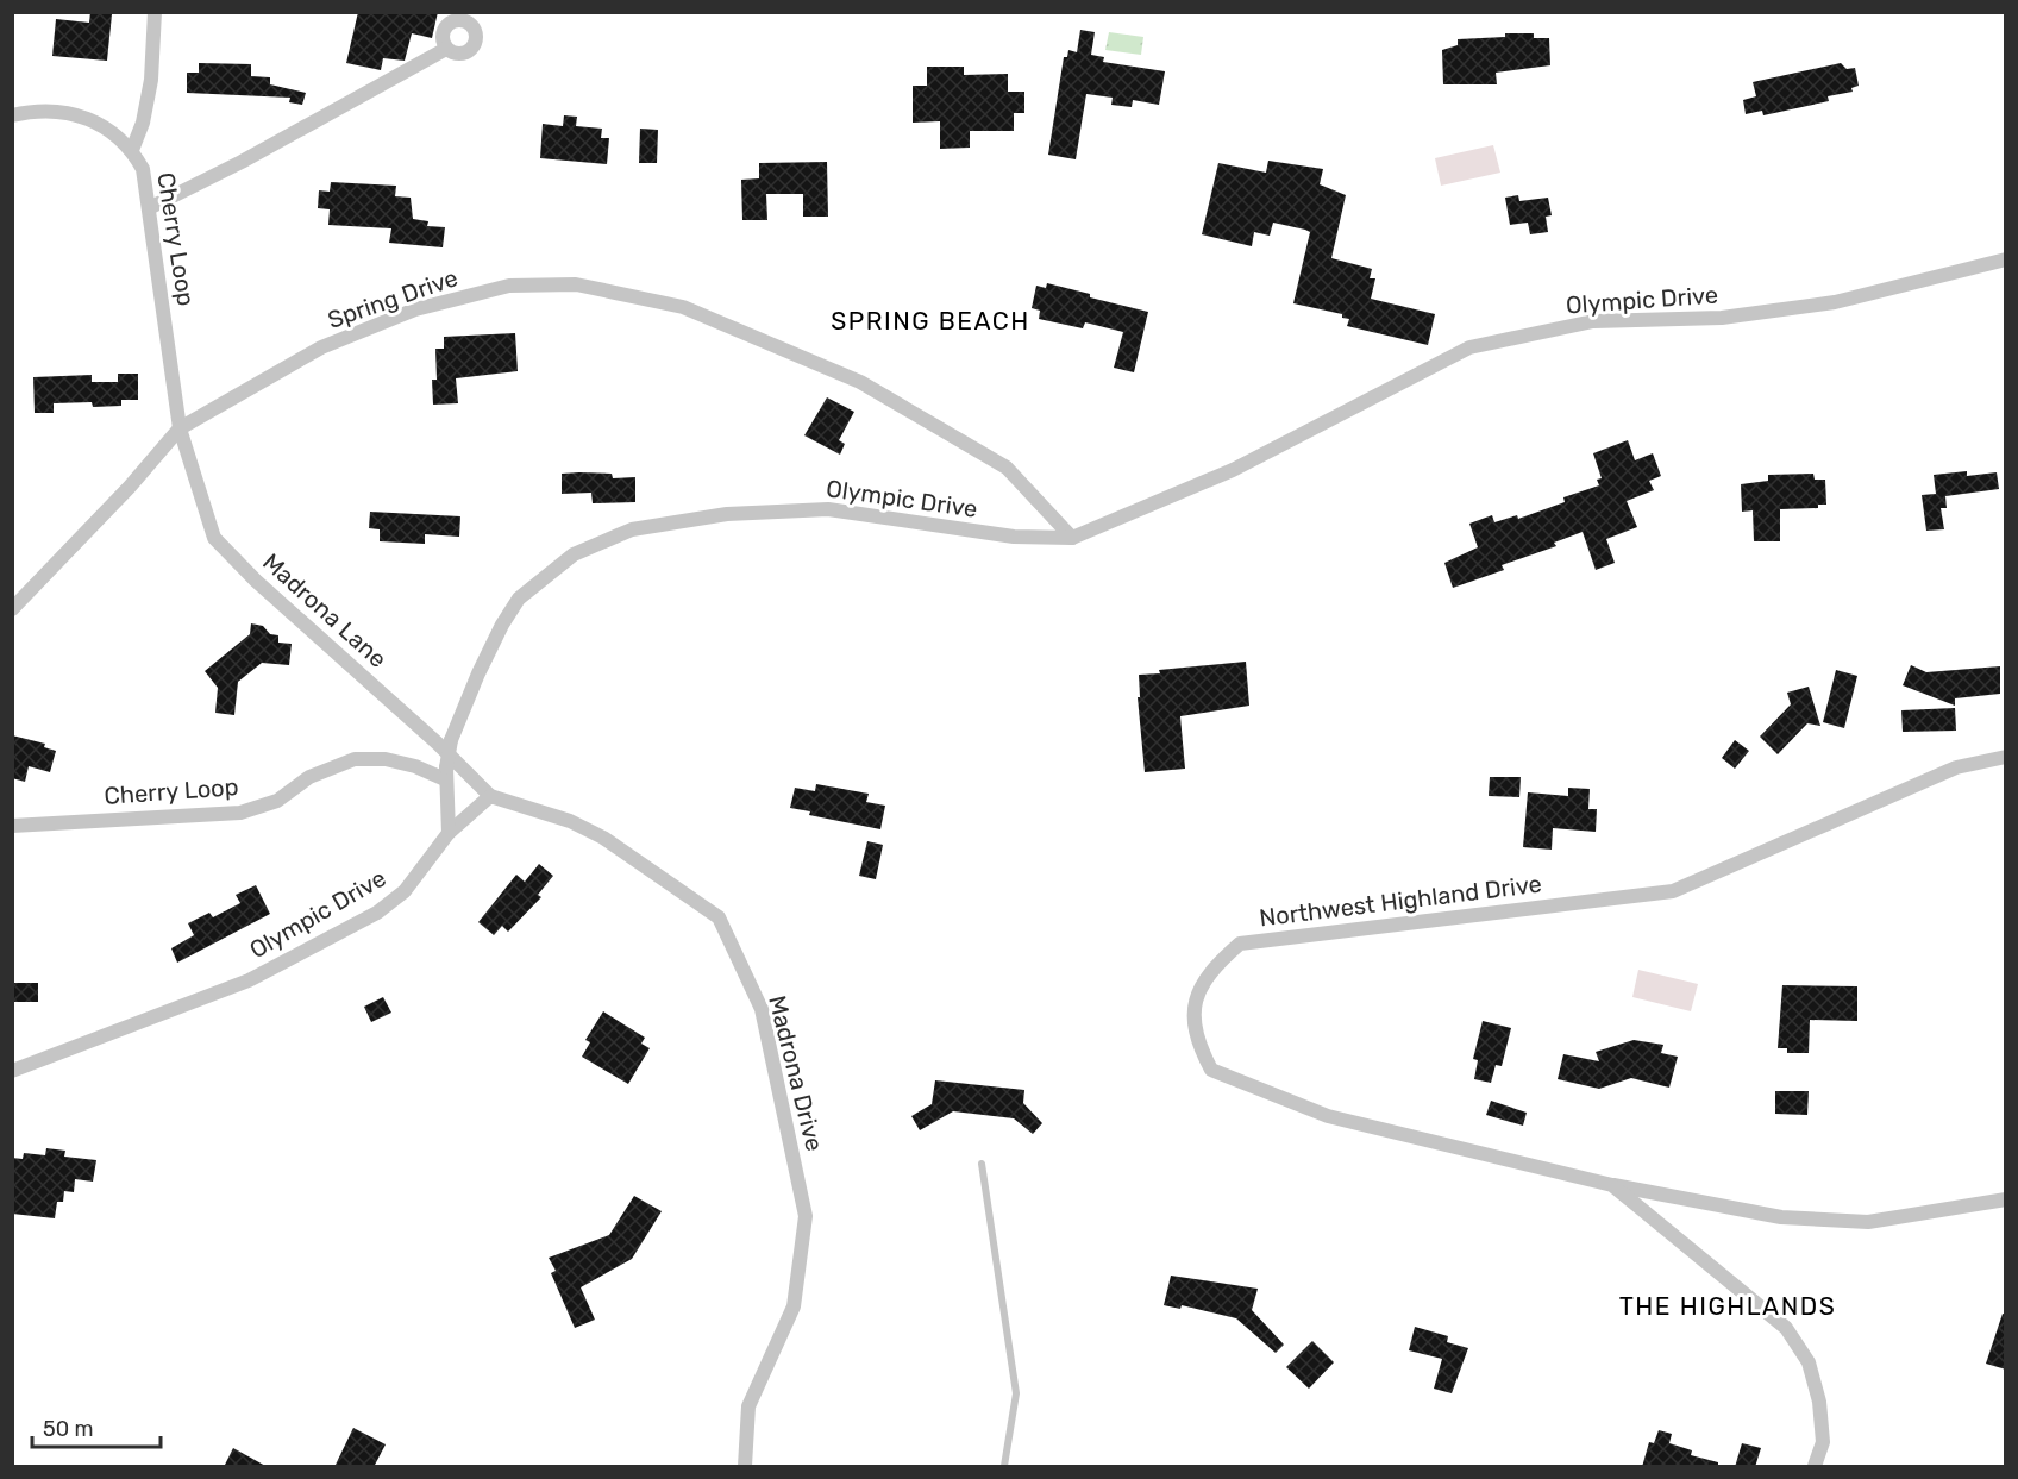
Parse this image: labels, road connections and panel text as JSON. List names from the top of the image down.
{
  "streets": {
    "street": [
      "Cherry Loop",
      "Spring Drive",
      "Olympic Drive",
      "Madrona Lane",
      "Northwest Highland Drive",
      "Madrona Drive"
    ]
  },
  "crossings": [
    ["Cherry Loop", "Spring Drive"],
    ["Cherry Loop", "Olympic Drive"],
    ["Cherry Loop", "Madrona Lane"],
    ["Spring Drive", "Olympic Drive"],
    ["Spring Drive", "Madrona Lane"],
    ["Madrona Lane", "Madrona Drive"]
  ],
  "districts": ["SPRING BEACH", "THE HIGHLANDS"],
  "scale_bar": "50 m"
}
